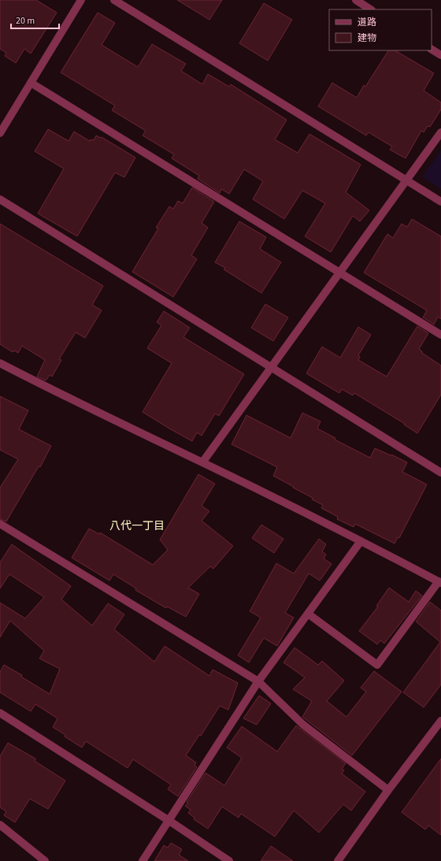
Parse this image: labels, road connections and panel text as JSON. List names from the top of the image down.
{
  "districts": ["八代一丁目"],
  "legend": ["道路", "建物"],
  "scale_bar": "20 m"
}
